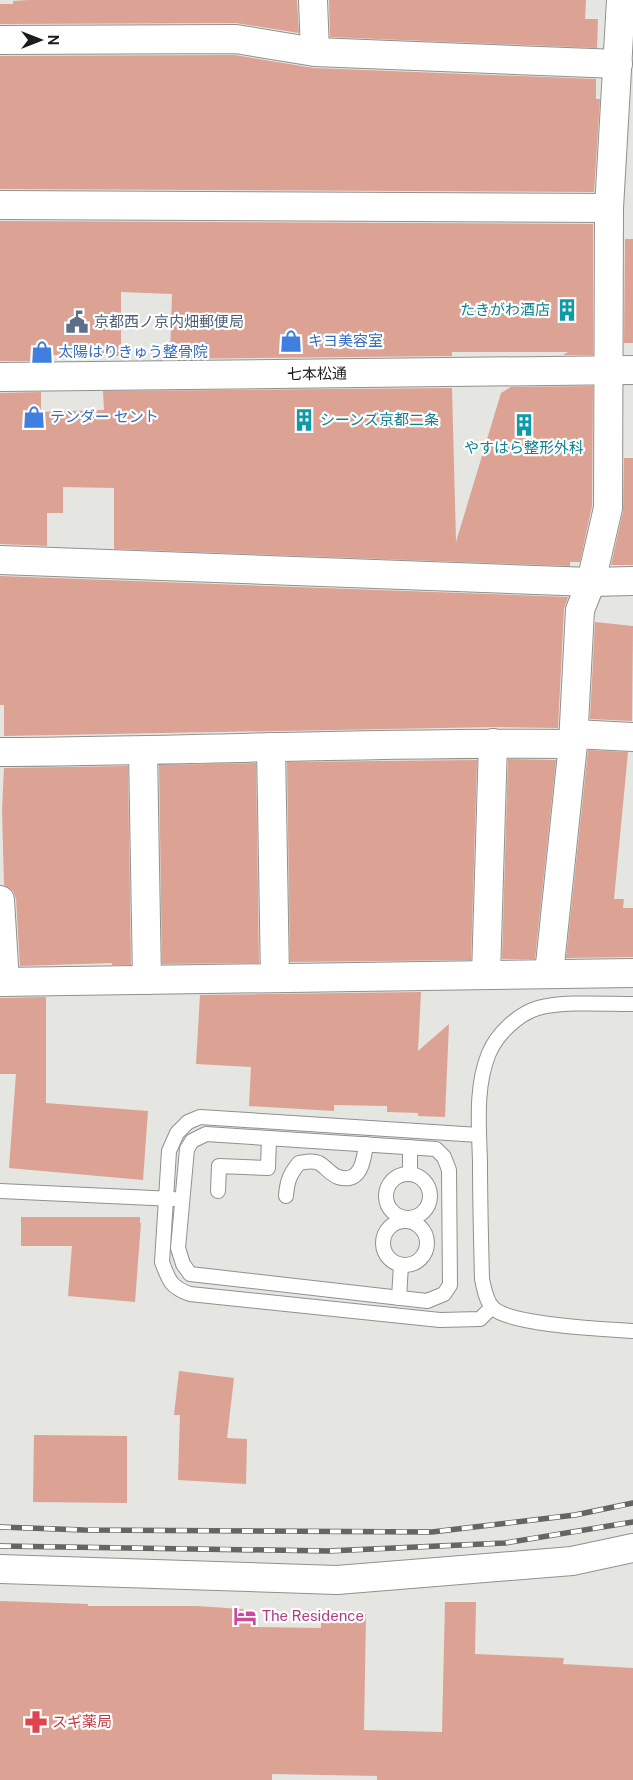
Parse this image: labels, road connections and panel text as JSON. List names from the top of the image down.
{
  "streets": {
    "street": ["七本松通"]
  },
  "places": {
    "building": ["たきがわ酒店", "シーンズ京都二条", "やすはら整形外科"],
    "public building": ["京都西ノ京内畑郵便局"],
    "shop": ["キヨ美容室", "太陽はりきゅう整骨院", "テンダー セント"],
    "hotel": ["The Residence"],
    "pharmacy": ["スギ薬局"]
  },
  "north": "right"
}
